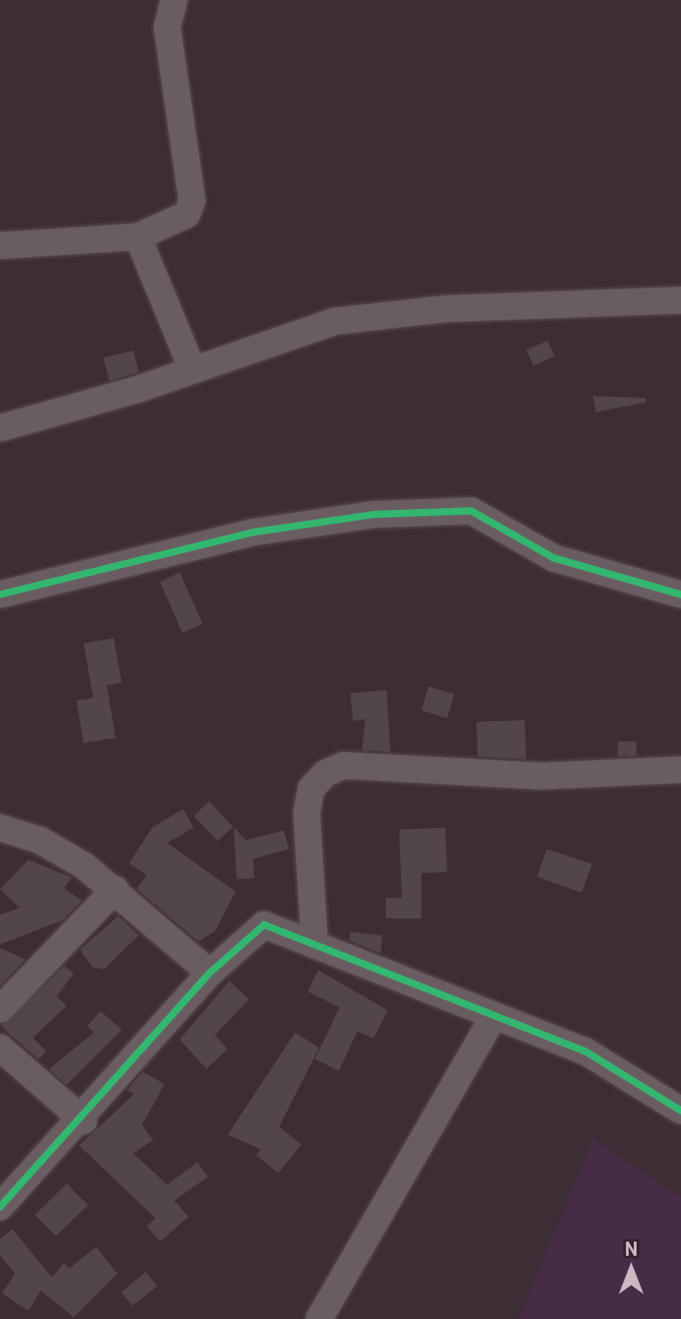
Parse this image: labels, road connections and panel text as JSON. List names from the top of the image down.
{
  "north": "top"
}
